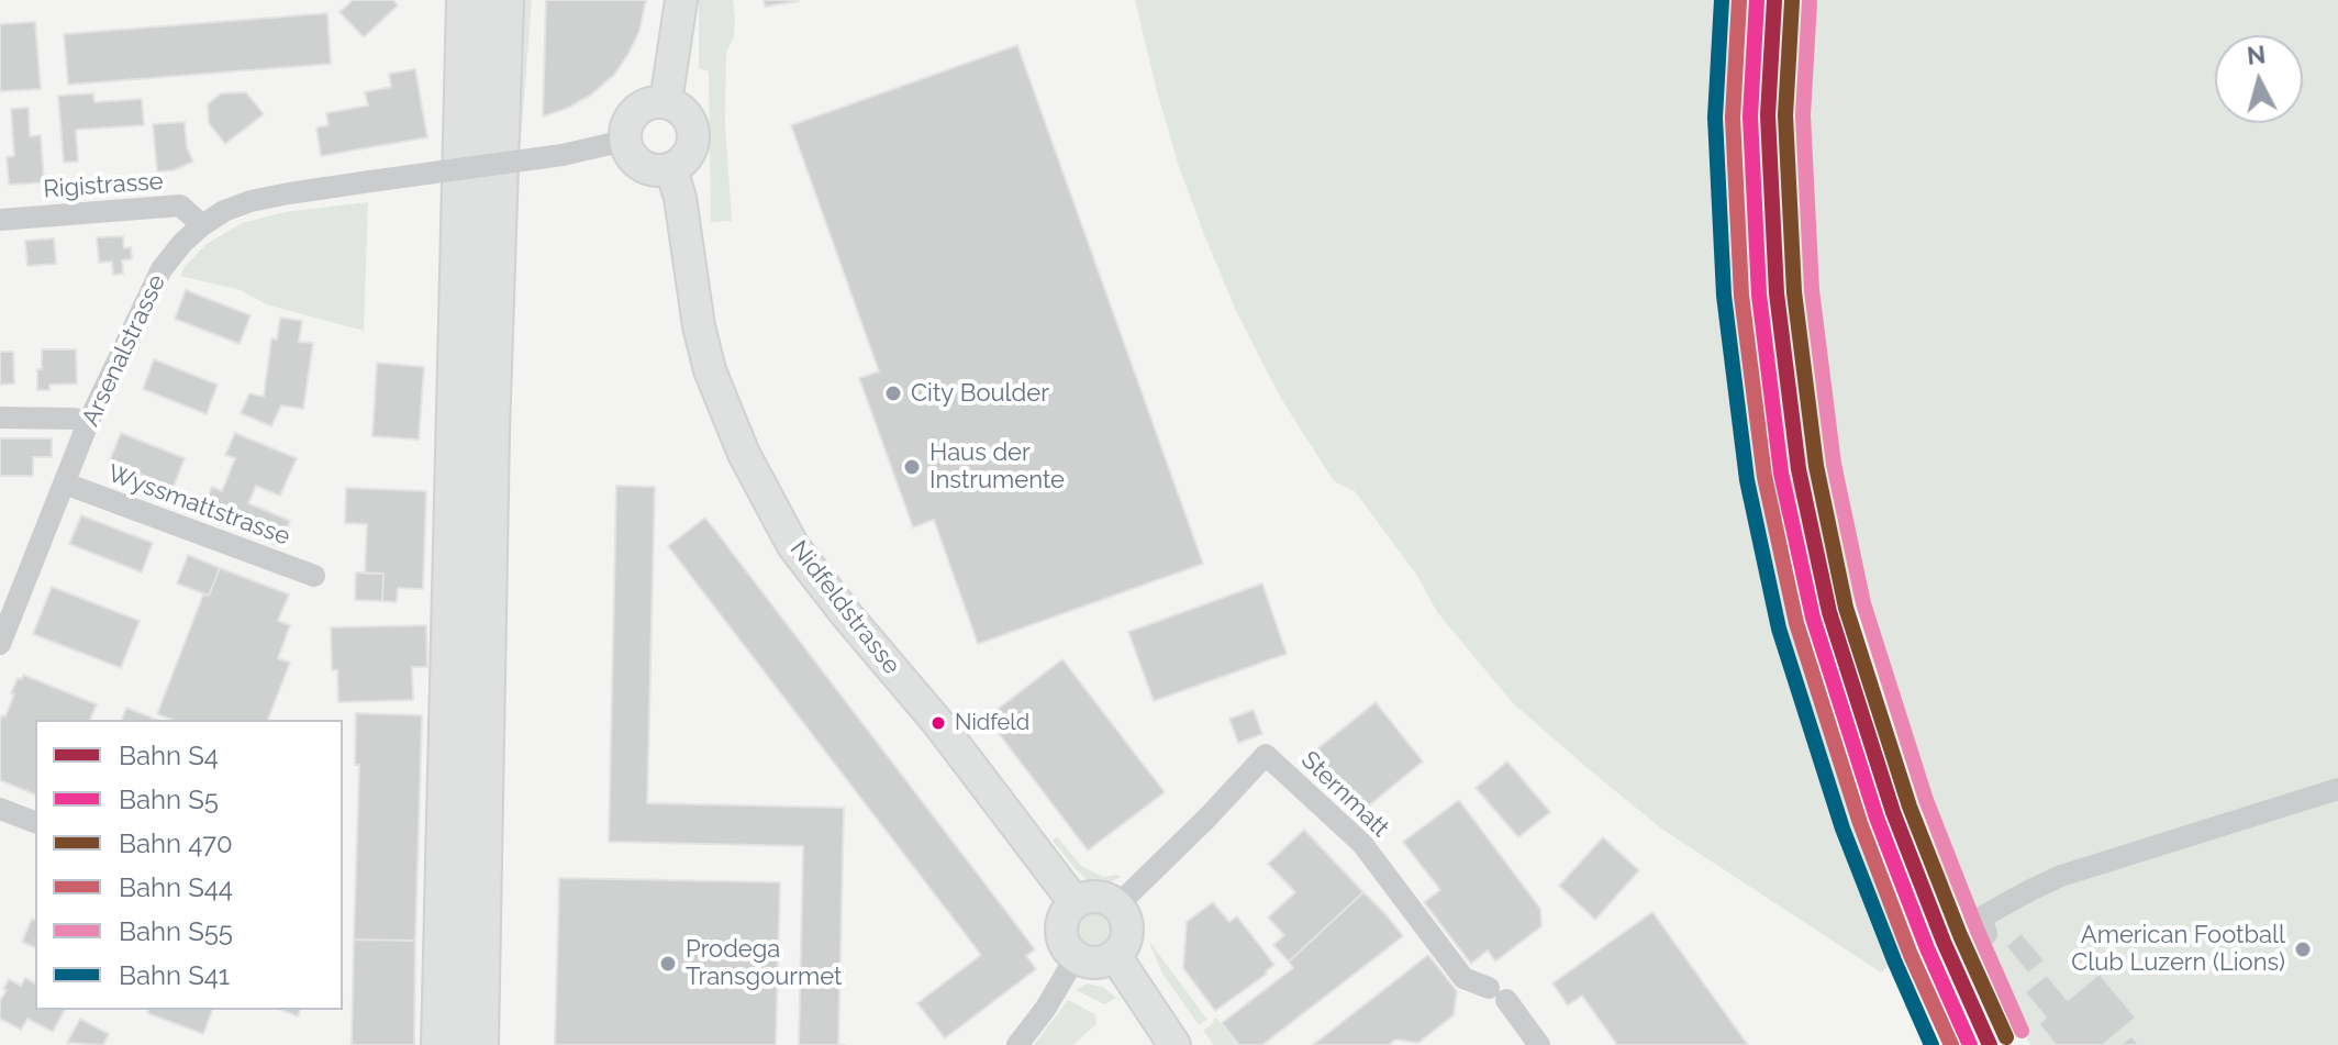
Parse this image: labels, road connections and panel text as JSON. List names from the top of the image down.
{
  "streets": {
    "street": [
      "Rigistrasse",
      "Arsenalstrasse",
      "Wyssmattstrasse",
      "Nidfeldstrasse",
      "Sternmatt"
    ]
  },
  "crossings": [
    ["Rigistrasse", "Arsenalstrasse"],
    ["Arsenalstrasse", "Wyssmattstrasse"],
    ["Arsenalstrasse", "Nidfeldstrasse"],
    ["Nidfeldstrasse", "Sternmatt"]
  ],
  "places": [
    "City Boulder",
    "Haus der Instrumente",
    "Nidfeld",
    "American Football Club Luzern (Lions)",
    "Prodega Transgourmet"
  ],
  "lines": [
    "rail line S4",
    "rail line S5",
    "rail line S44",
    "rail line S41",
    "rail line 470",
    "rail line S55"
  ],
  "legend": [
    "Bahn S4",
    "Bahn S5",
    "Bahn 470",
    "Bahn S44",
    "Bahn S55",
    "Bahn S41"
  ],
  "north": "top"
}
